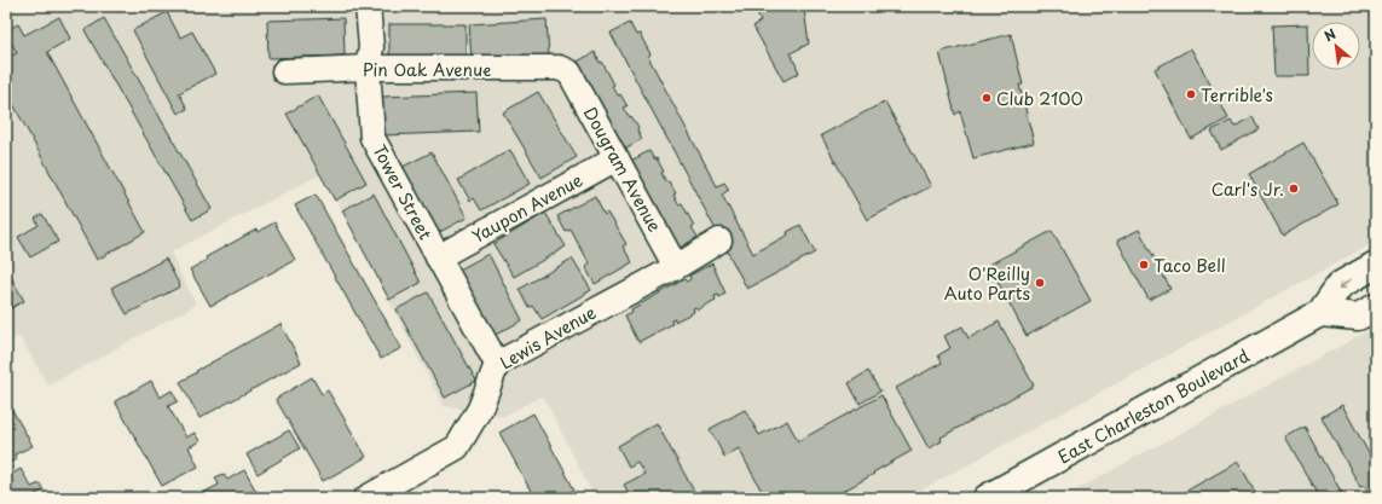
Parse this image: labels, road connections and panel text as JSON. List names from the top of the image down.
{
  "streets": {
    "main road": ["East Charleston Boulevard"],
    "street": [
      "Pin Oak Avenue",
      "Dougram Avenue",
      "Tower Street",
      "Yaupon Avenue",
      "Lewis Avenue"
    ]
  },
  "crossings": [
    ["Pin Oak Avenue", "Dougram Avenue"],
    ["Pin Oak Avenue", "Tower Street"],
    ["Dougram Avenue", "Yaupon Avenue"],
    ["Dougram Avenue", "Lewis Avenue"],
    ["Tower Street", "Yaupon Avenue"],
    ["Tower Street", "Lewis Avenue"]
  ],
  "places": [
    "Terrible's",
    "Club 2100",
    "Carl's Jr.",
    "Taco Bell",
    "O'Reilly Auto Parts"
  ],
  "north": "top left"
}
